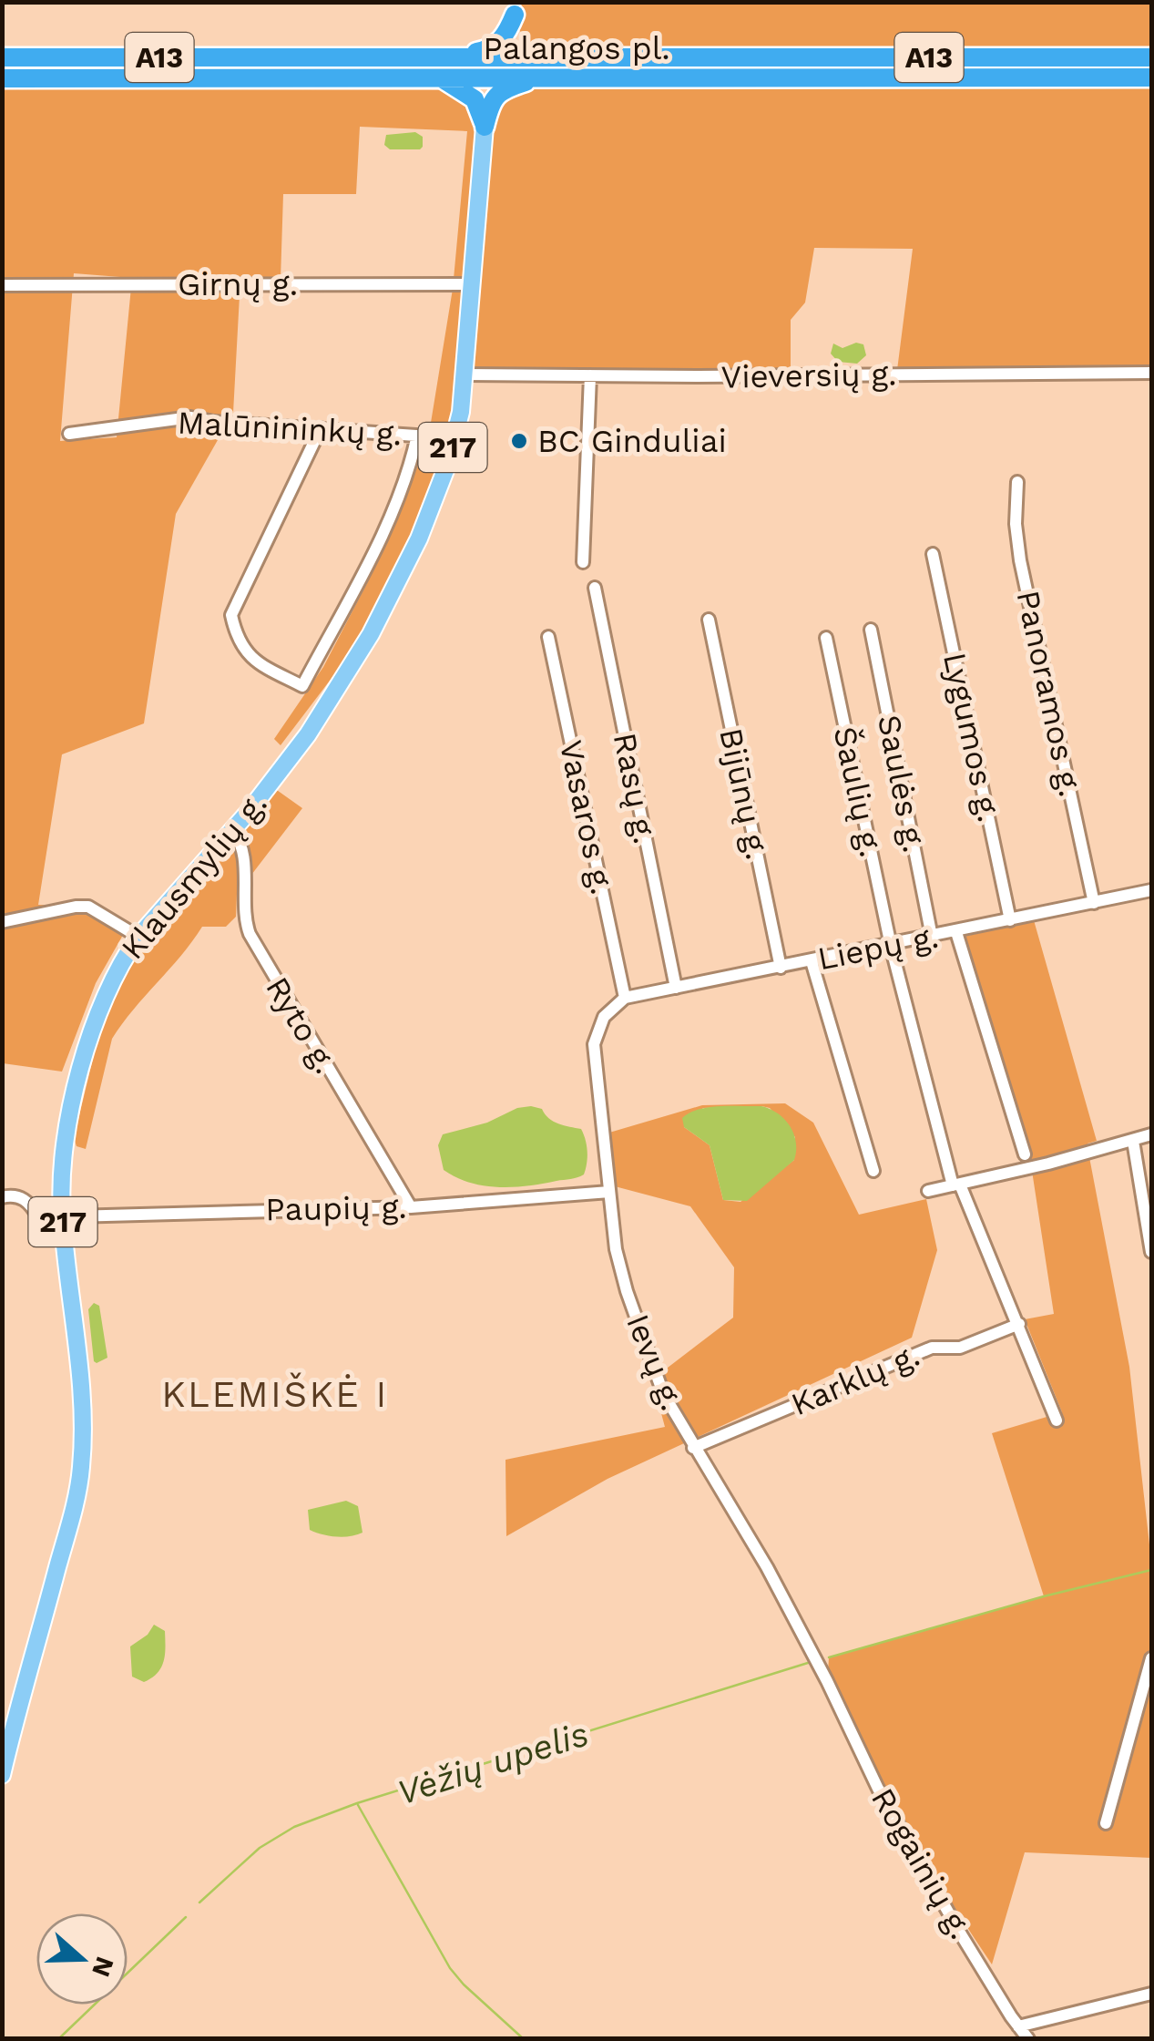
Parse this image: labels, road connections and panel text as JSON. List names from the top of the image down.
{
  "streets": {
    "highway": ["Palangos pl.", "A13"],
    "main road": ["217", "Klausmylių g."],
    "street": [
      "Girnų g.",
      "Vieversių g.",
      "Malūnininkų g.",
      "Panoramos g.",
      "Lygumos g.",
      "Saulės g.",
      "Rasų g.",
      "Šaulių g.",
      "Bijūnų g.",
      "Vasaros g.",
      "Liepų g.",
      "Ryto g.",
      "Paupių g.",
      "Ievų g.",
      "Karklų g.",
      "Rogainių g."
    ]
  },
  "crossings": [
    ["Girnų g.", "217"],
    ["Vieversių g.", "217"],
    ["Malūnininkų g.", "217"],
    ["Malūnininkų g.", "Klausmylių g."],
    ["217", "Klausmylių g."],
    ["Panoramos g.", "Liepų g."],
    ["Lygumos g.", "Liepų g."],
    ["Saulės g.", "Liepų g."],
    ["Rasų g.", "Liepų g."],
    ["Šaulių g.", "Liepų g."],
    ["Šaulių g.", "Karklų g."],
    ["Bijūnų g.", "Liepų g."],
    ["Vasaros g.", "Liepų g."],
    ["Vasaros g.", "Ievų g."],
    ["Klausmylių g.", "Ryto g."],
    ["Klausmylių g.", "Paupių g."],
    ["Liepų g.", "Ievų g."],
    ["Ryto g.", "Paupių g."],
    ["Paupių g.", "Ievų g."],
    ["Ievų g.", "Karklų g."],
    ["Ievų g.", "Rogainių g."]
  ],
  "districts": ["KLEMIŠKĖ I"],
  "water": ["Vėžių upelis"],
  "places": ["BC Ginduliai"],
  "north": "right"
}
